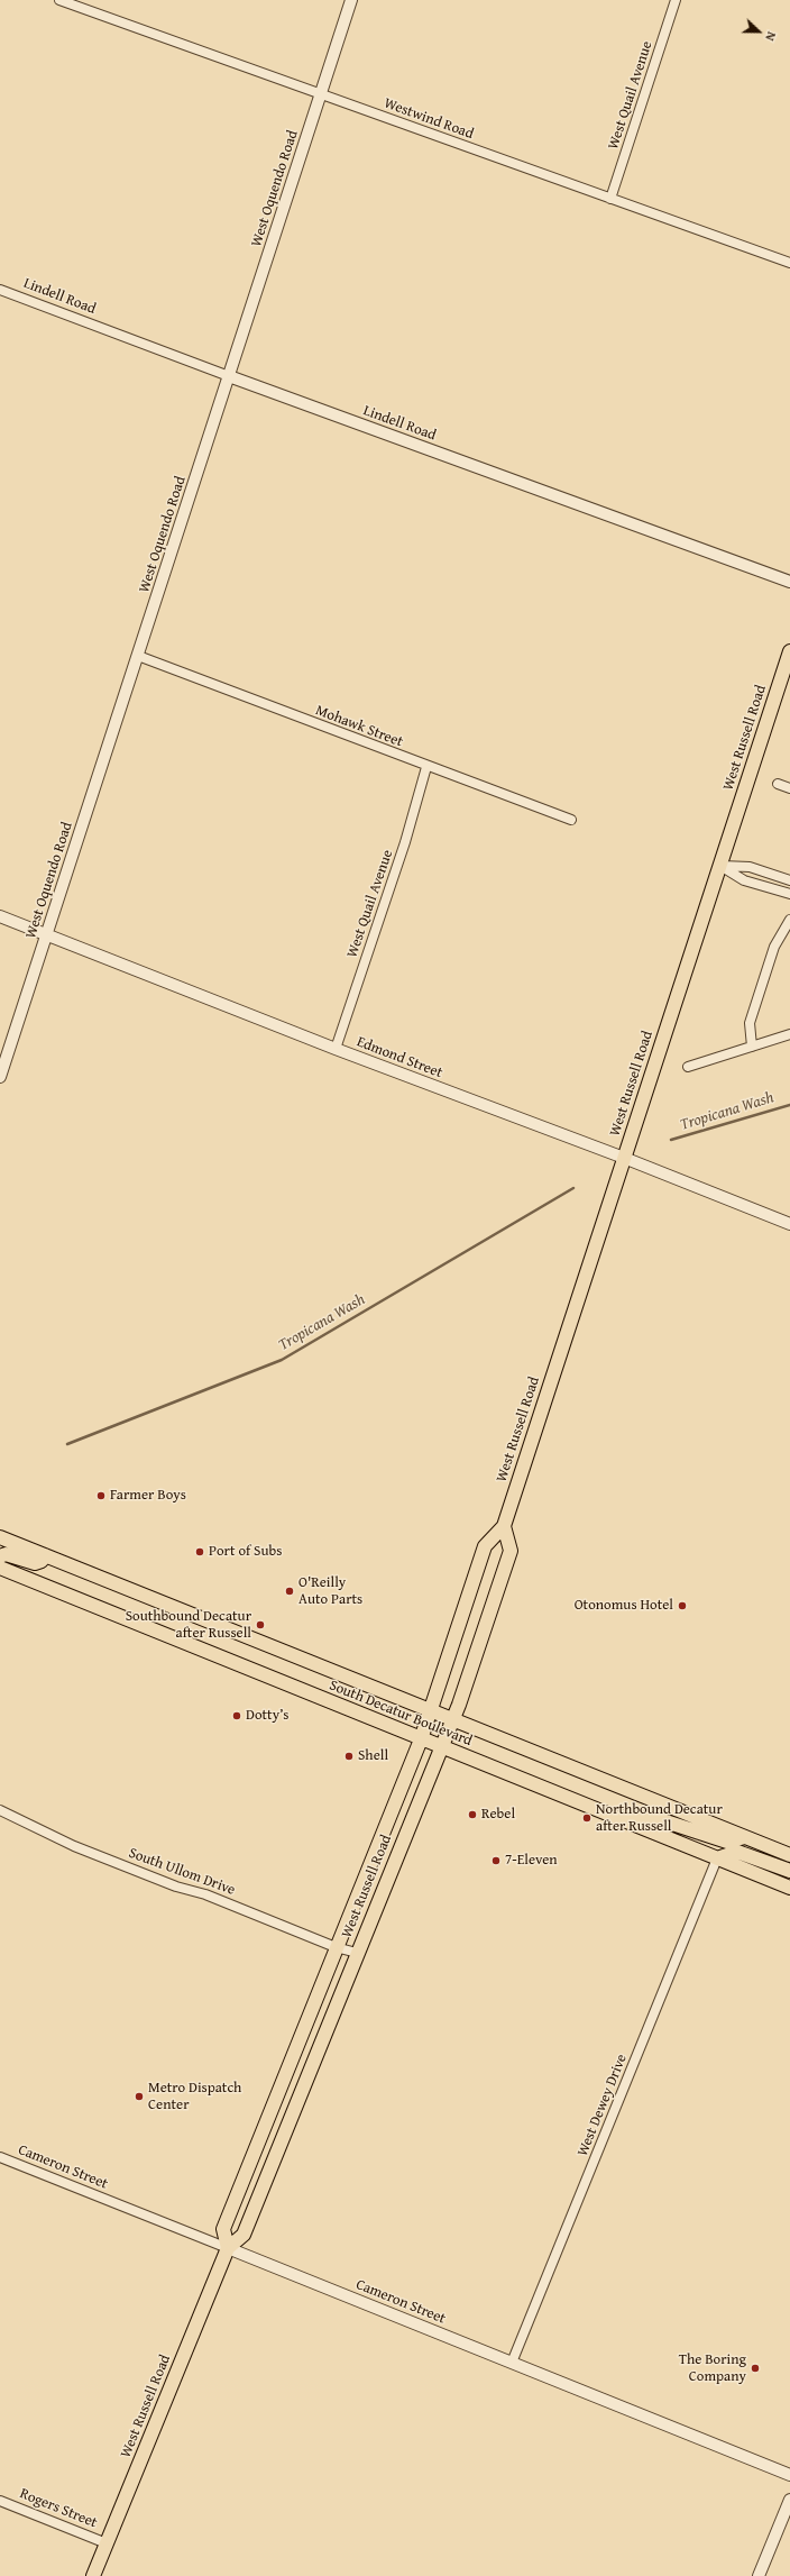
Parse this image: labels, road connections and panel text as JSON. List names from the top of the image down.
{
  "streets": {
    "main road": ["West Russell Road", "South Decatur Boulevard"],
    "street": [
      "West Quail Avenue",
      "Westwind Road",
      "West Oquendo Road",
      "Lindell Road",
      "Mohawk Street",
      "Edmond Street",
      "South Ullom Drive",
      "West Dewey Drive",
      "Cameron Street",
      "Rogers Street"
    ]
  },
  "crossings": [
    ["West Quail Avenue", "Westwind Road"],
    ["West Quail Avenue", "Mohawk Street"],
    ["West Quail Avenue", "Edmond Street"],
    ["Westwind Road", "West Oquendo Road"],
    ["West Oquendo Road", "Lindell Road"],
    ["West Oquendo Road", "Mohawk Street"],
    ["West Oquendo Road", "Edmond Street"],
    ["West Russell Road", "Edmond Street"],
    ["West Russell Road", "South Decatur Boulevard"],
    ["West Russell Road", "South Ullom Drive"],
    ["West Russell Road", "Cameron Street"],
    ["West Russell Road", "Rogers Street"],
    ["South Decatur Boulevard", "West Dewey Drive"],
    ["West Dewey Drive", "Cameron Street"]
  ],
  "water": ["Tropicana Wash"],
  "places": [
    "Farmer Boys",
    "Port of Subs",
    "O'Reilly Auto Parts",
    "Otonomus Hotel",
    "Southbound Decatur after Russell",
    "Dotty’s",
    "Shell",
    "Rebel",
    "Northbound Decatur after Russell",
    "7-Eleven",
    "Metro Dispatch Center",
    "The Boring Company"
  ],
  "north": "right"
}
